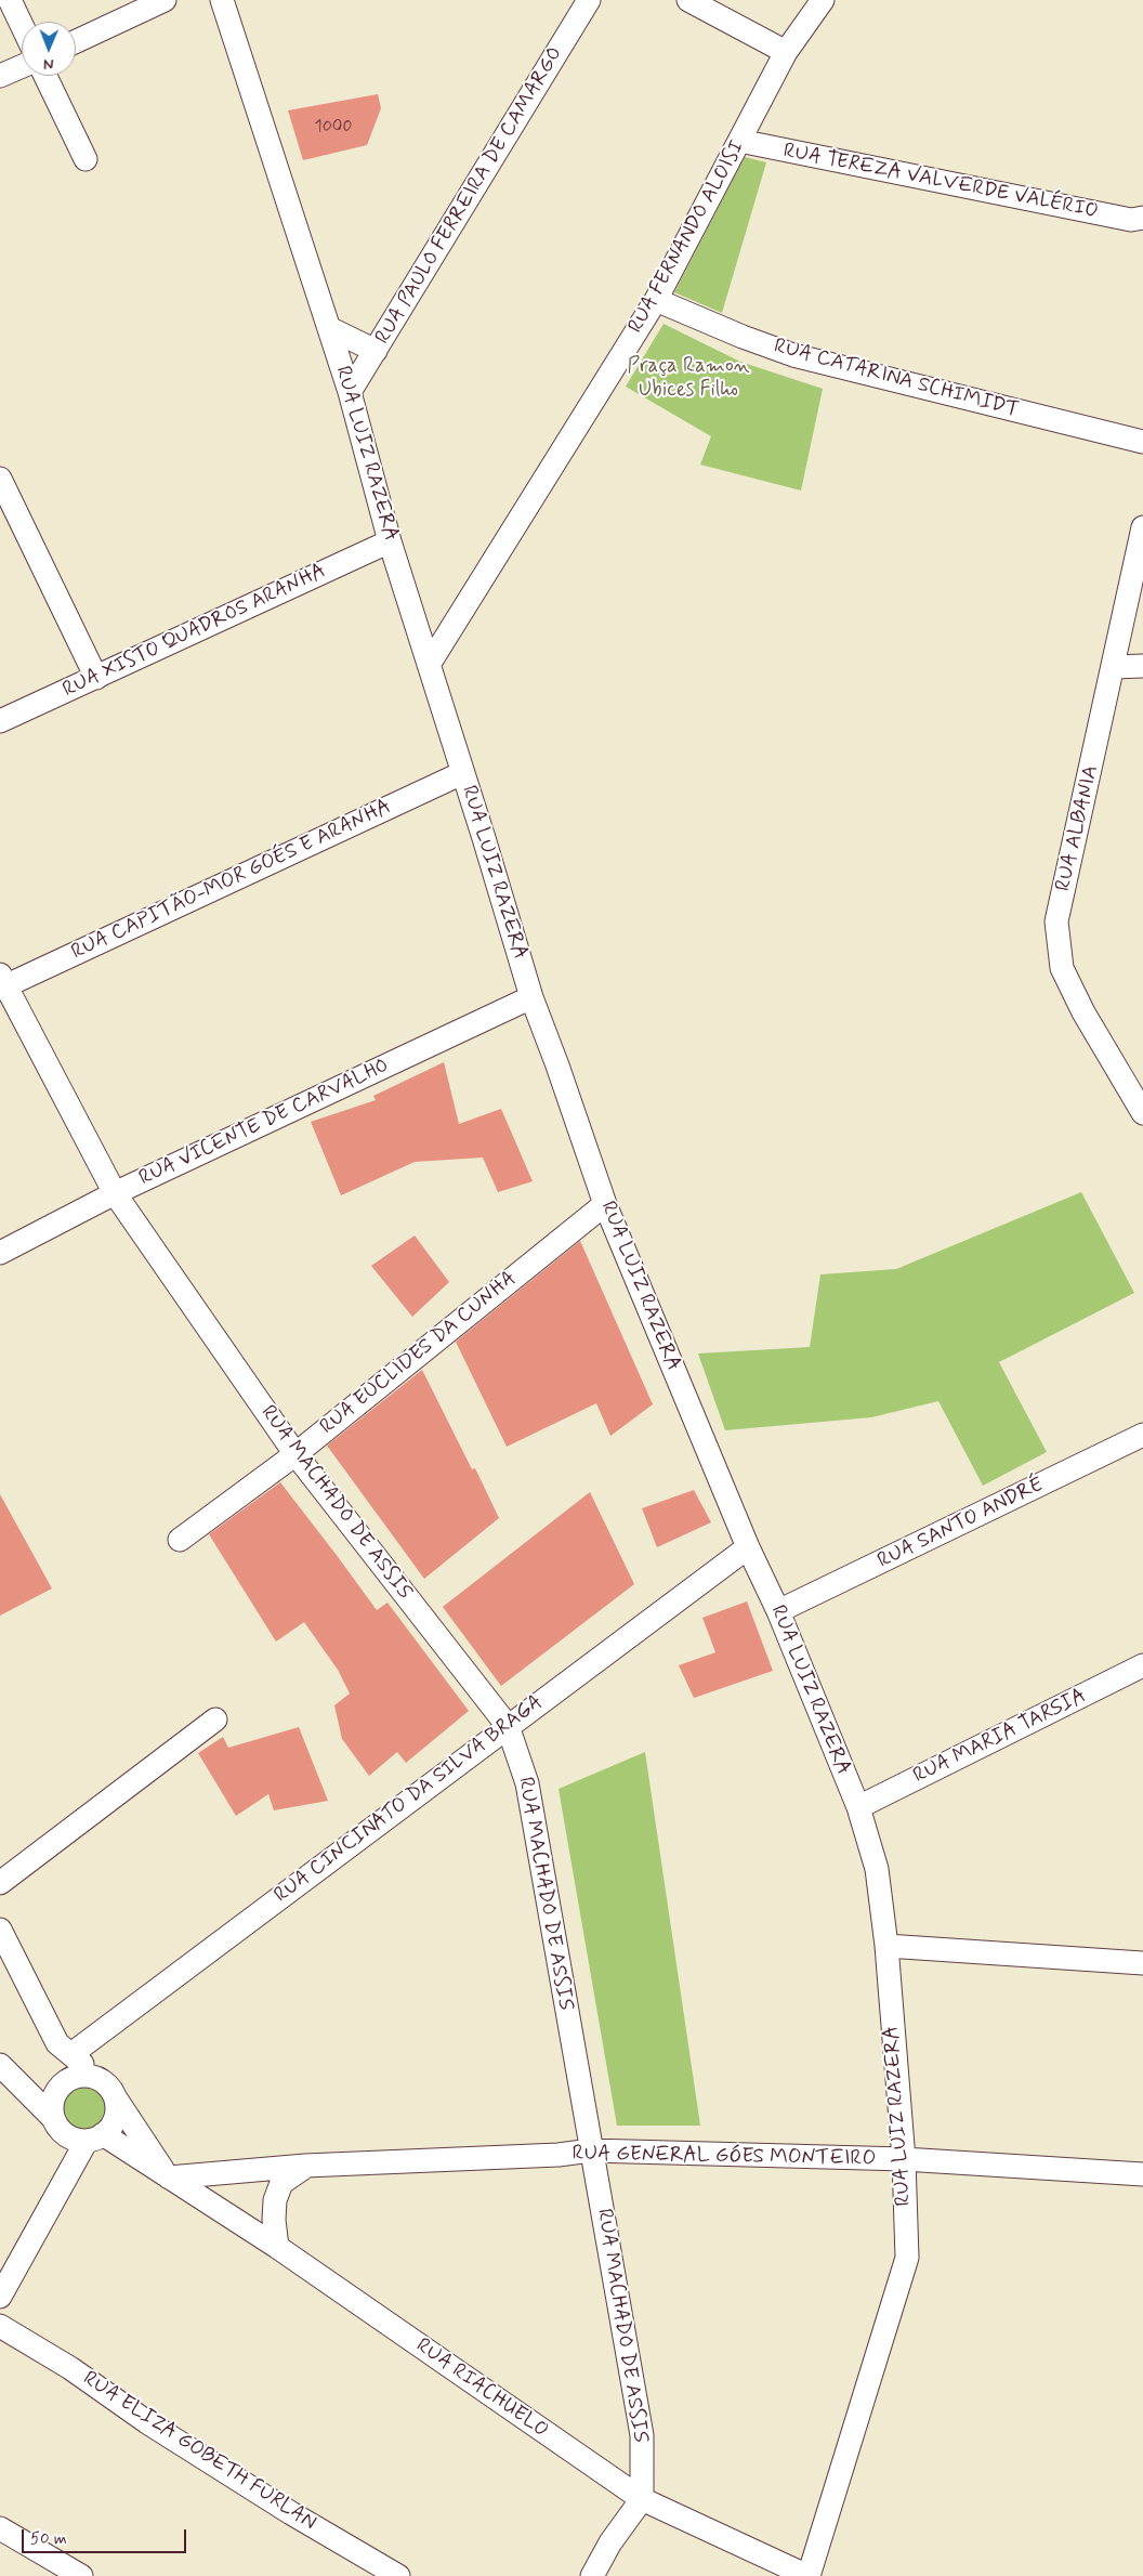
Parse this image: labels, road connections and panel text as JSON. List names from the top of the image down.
{
  "streets": {
    "street": [
      "RUA TEREZA VALVERDE VALÉRIO",
      "RUA PAULO FERREIRA DE CAMARGO",
      "RUA FERNANDO ALOISI",
      "RUA CATARINA SCHIMIDT",
      "RUA LUIZ RAZERA",
      "RUA XISTO QUADROS ARANHA",
      "RUA ALBANIA",
      "RUA CAPITÃO-MOR GOÉS E ARANHA",
      "RUA VICENTE DE CARVALHO",
      "RUA EUCLIDES DA CUNHA",
      "RUA MACHADO DE ASSIS",
      "RUA SANTO ANDRÉ",
      "RUA MARIA TARSIA",
      "RUA CINCINATO DA SILVA BRAGA",
      "RUA GENERAL GÓES MONTEIRO",
      "RUA RIACHUELO",
      "RUA ELIZA GOBETH FURLAN"
    ]
  },
  "crossings": [
    ["RUA TEREZA VALVERDE VALÉRIO", "RUA FERNANDO ALOISI"],
    ["RUA PAULO FERREIRA DE CAMARGO", "RUA LUIZ RAZERA"],
    ["RUA FERNANDO ALOISI", "RUA CATARINA SCHIMIDT"],
    ["RUA FERNANDO ALOISI", "RUA LUIZ RAZERA"],
    ["RUA LUIZ RAZERA", "RUA XISTO QUADROS ARANHA"],
    ["RUA LUIZ RAZERA", "RUA CAPITÃO-MOR GOÉS E ARANHA"],
    ["RUA LUIZ RAZERA", "RUA VICENTE DE CARVALHO"],
    ["RUA LUIZ RAZERA", "RUA EUCLIDES DA CUNHA"],
    ["RUA LUIZ RAZERA", "RUA SANTO ANDRÉ"],
    ["RUA LUIZ RAZERA", "RUA MARIA TARSIA"],
    ["RUA LUIZ RAZERA", "RUA CINCINATO DA SILVA BRAGA"],
    ["RUA LUIZ RAZERA", "RUA GENERAL GÓES MONTEIRO"],
    ["RUA LUIZ RAZERA", "RUA RIACHUELO"],
    ["RUA CAPITÃO-MOR GOÉS E ARANHA", "RUA MACHADO DE ASSIS"],
    ["RUA VICENTE DE CARVALHO", "RUA MACHADO DE ASSIS"],
    ["RUA EUCLIDES DA CUNHA", "RUA MACHADO DE ASSIS"],
    ["RUA MACHADO DE ASSIS", "RUA CINCINATO DA SILVA BRAGA"],
    ["RUA MACHADO DE ASSIS", "RUA GENERAL GÓES MONTEIRO"],
    ["RUA MACHADO DE ASSIS", "RUA RIACHUELO"],
    ["RUA GENERAL GÓES MONTEIRO", "RUA RIACHUELO"]
  ],
  "parks": ["Praça Ramon Ubices Filho"],
  "house_numbers": ["1000"],
  "scale_bar": "50 m",
  "north": "bottom"
}
